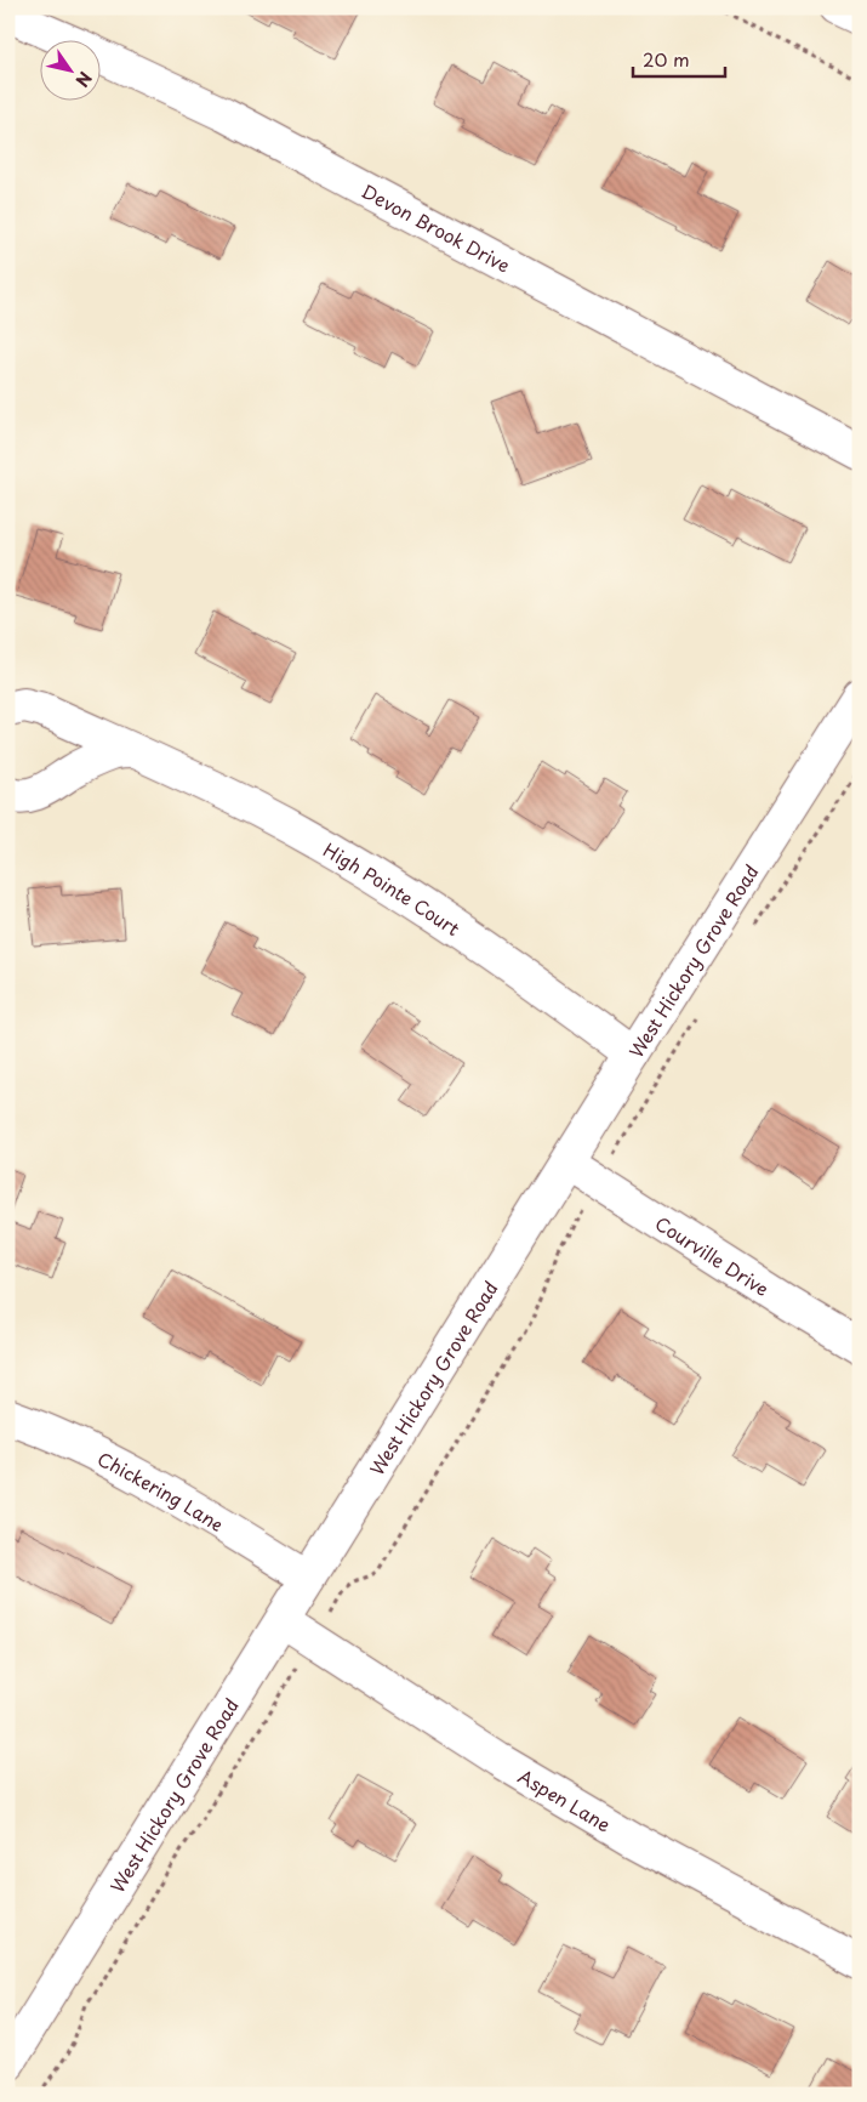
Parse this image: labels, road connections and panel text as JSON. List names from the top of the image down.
{
  "streets": {
    "main road": [
      "Devon Brook Drive",
      "High Pointe Court",
      "West Hickory Grove Road",
      "Courville Drive",
      "Chickering Lane",
      "Aspen Lane"
    ]
  },
  "crossings": [
    ["High Pointe Court", "West Hickory Grove Road"],
    ["West Hickory Grove Road", "Courville Drive"],
    ["West Hickory Grove Road", "Chickering Lane"],
    ["West Hickory Grove Road", "Aspen Lane"]
  ],
  "scale_bar": "20 m",
  "north": "bottom right"
}
